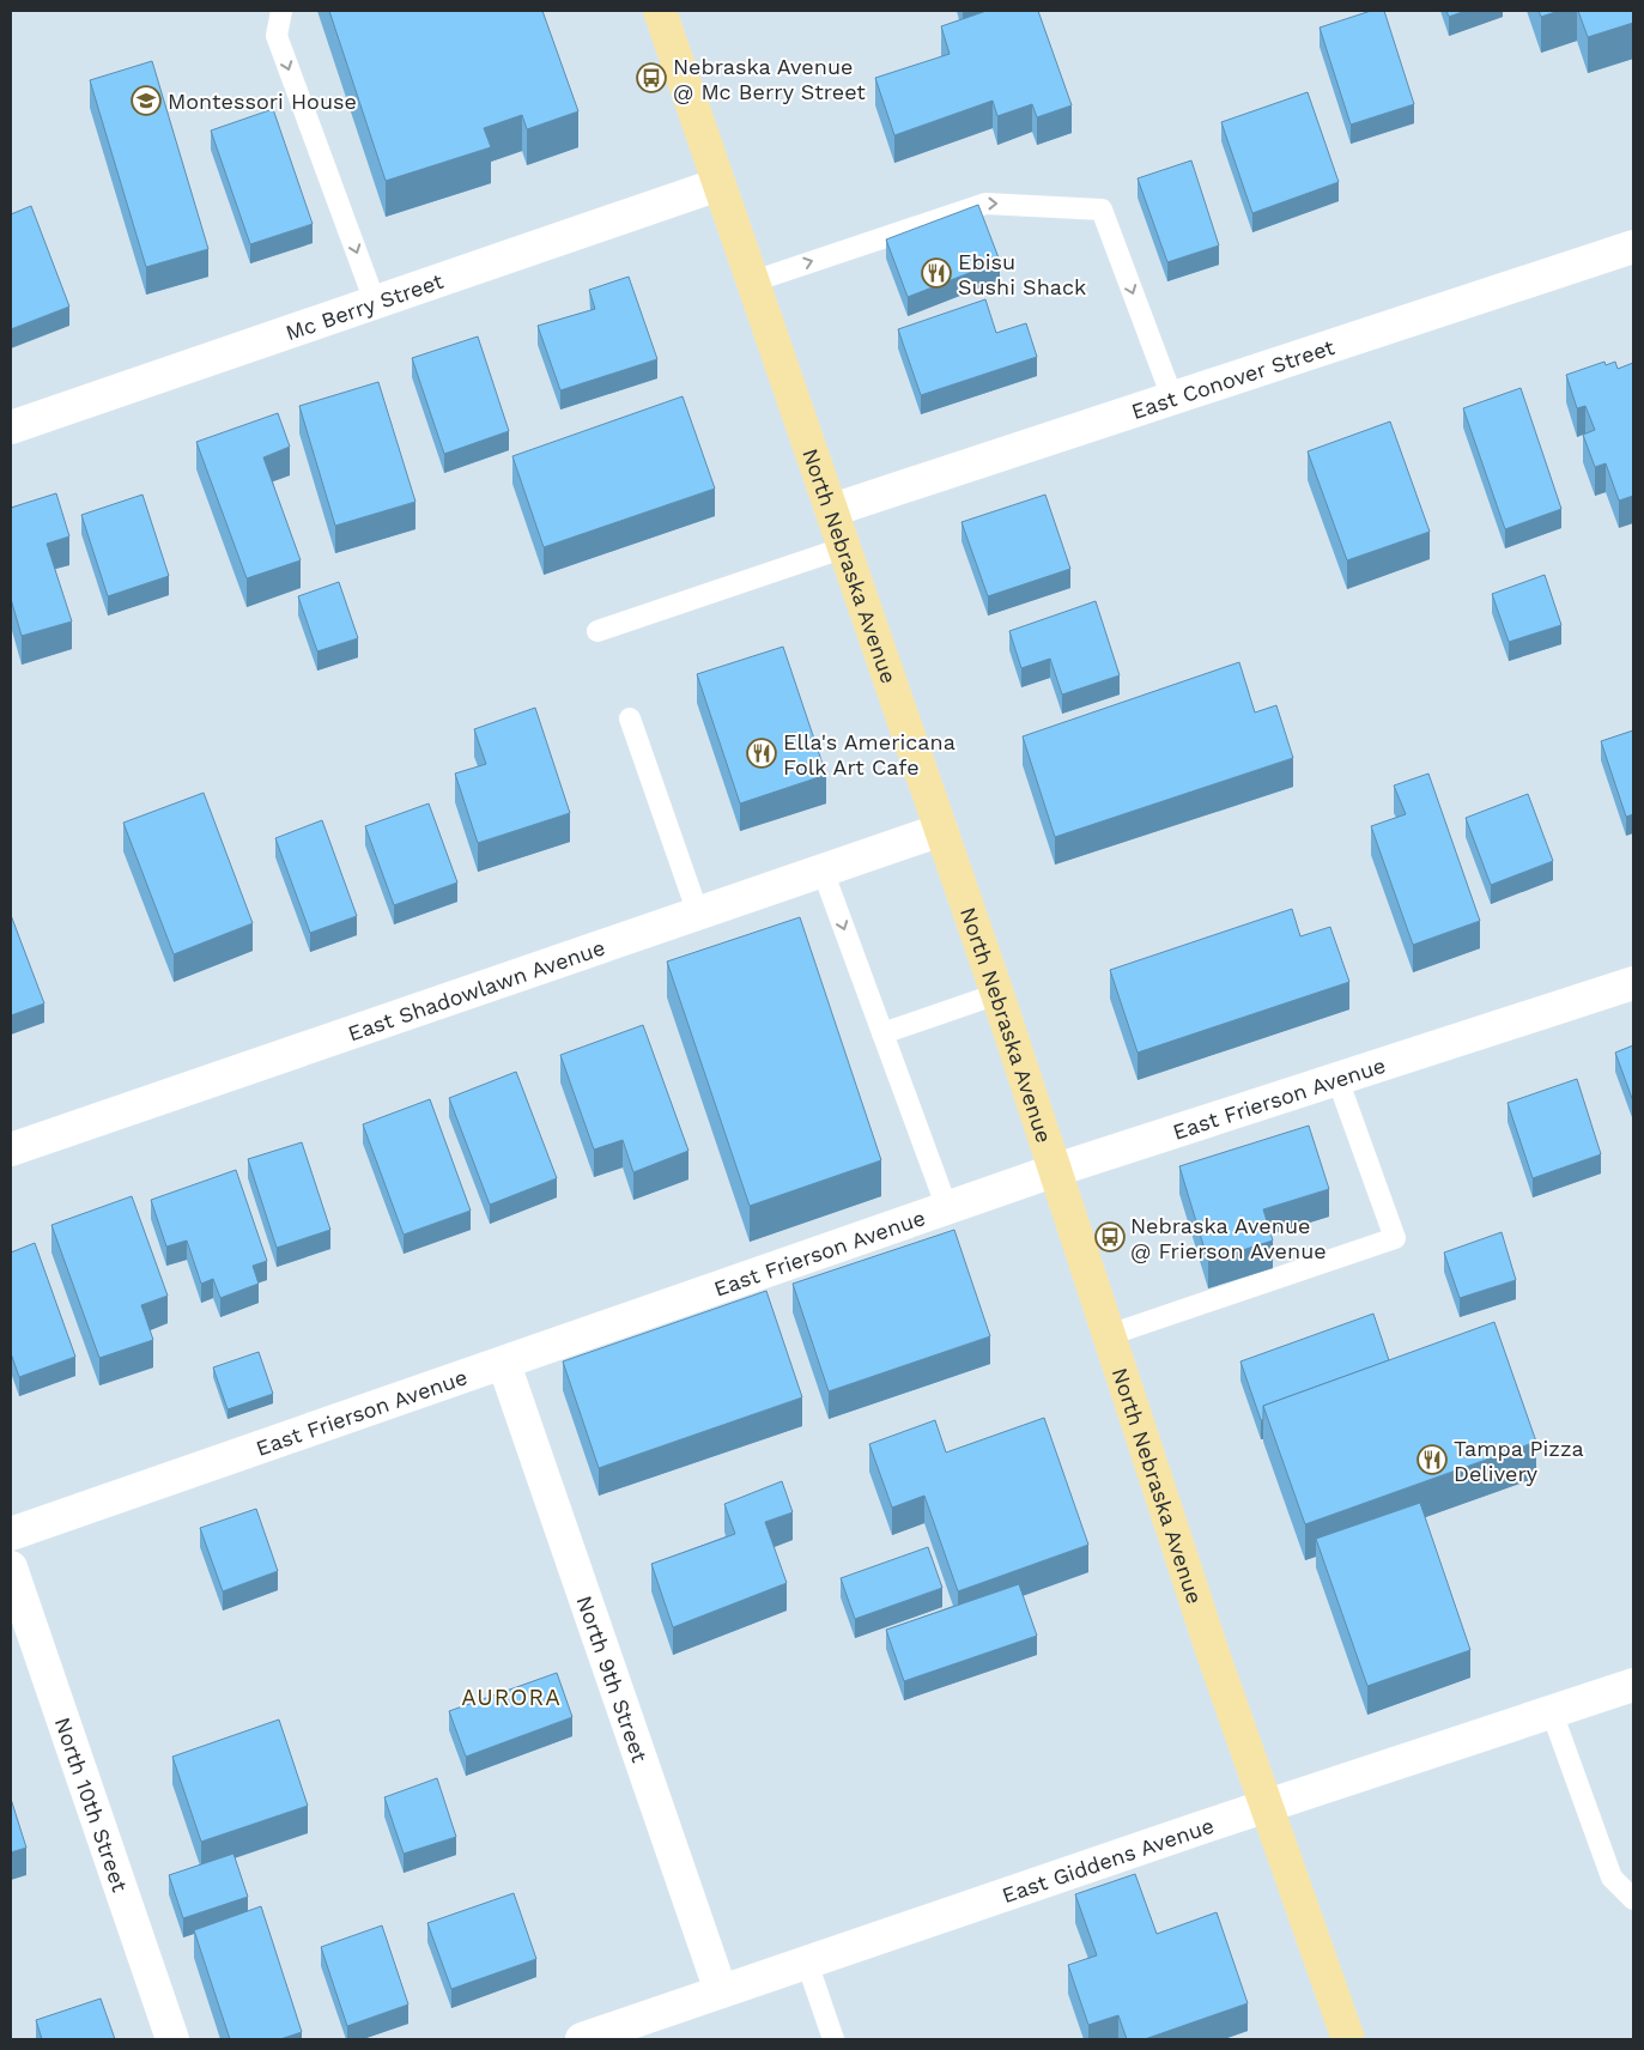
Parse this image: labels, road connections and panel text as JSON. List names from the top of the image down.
{
  "streets": {
    "main road": ["North Nebraska Avenue"],
    "street": [
      "Mc Berry Street",
      "East Conover Street",
      "East Shadowlawn Avenue",
      "East Frierson Avenue",
      "North 9th Street",
      "North 10th Street",
      "East Giddens Avenue"
    ]
  },
  "crossings": [
    ["Mc Berry Street", "North Nebraska Avenue"],
    ["East Conover Street", "North Nebraska Avenue"],
    ["North Nebraska Avenue", "East Shadowlawn Avenue"],
    ["North Nebraska Avenue", "East Frierson Avenue"],
    ["North Nebraska Avenue", "East Giddens Avenue"],
    ["East Frierson Avenue", "North 9th Street"],
    ["North 9th Street", "East Giddens Avenue"]
  ],
  "districts": ["AURORA"],
  "places": {
    "bus stop": ["Nebraska Avenue @ Mc Berry Street", "Nebraska Avenue @ Frierson Avenue"],
    "school or university": ["Montessori House"],
    "restaurant": ["Ebisu Sushi Shack", "Ella's Americana Folk Art Cafe", "Tampa Pizza Delivery"]
  }
}
